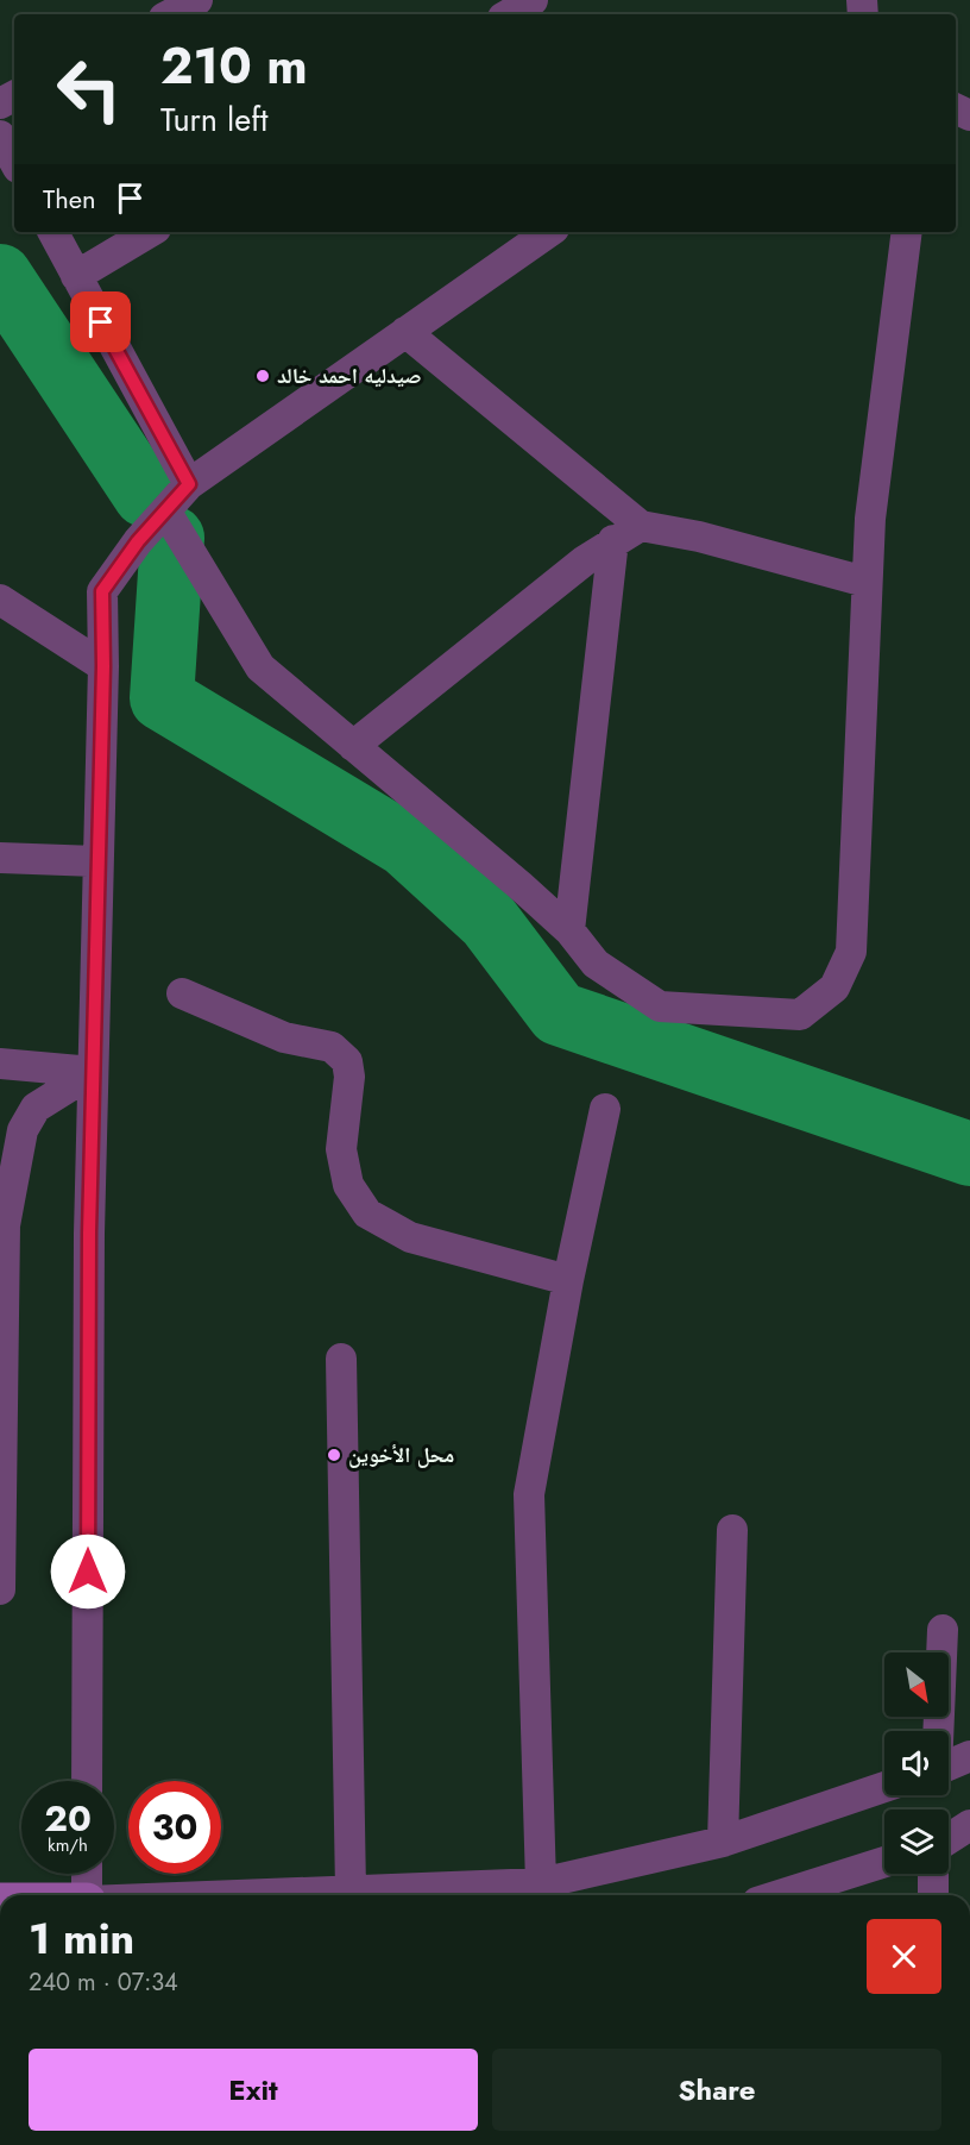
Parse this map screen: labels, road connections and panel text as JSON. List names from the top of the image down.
{
  "places": ["صيدليه احمد خالد", "محل الأخوين"],
  "north": "bottom right",
  "page": {
    "turn": ["210 m", "Turn left"],
    "then": "Then",
    "speed": "20 km/h",
    "limit": "30",
    "heading": ["1 min", "240 m · 07:34"],
    "buttons": ["Exit", "Share"]
  }
}
